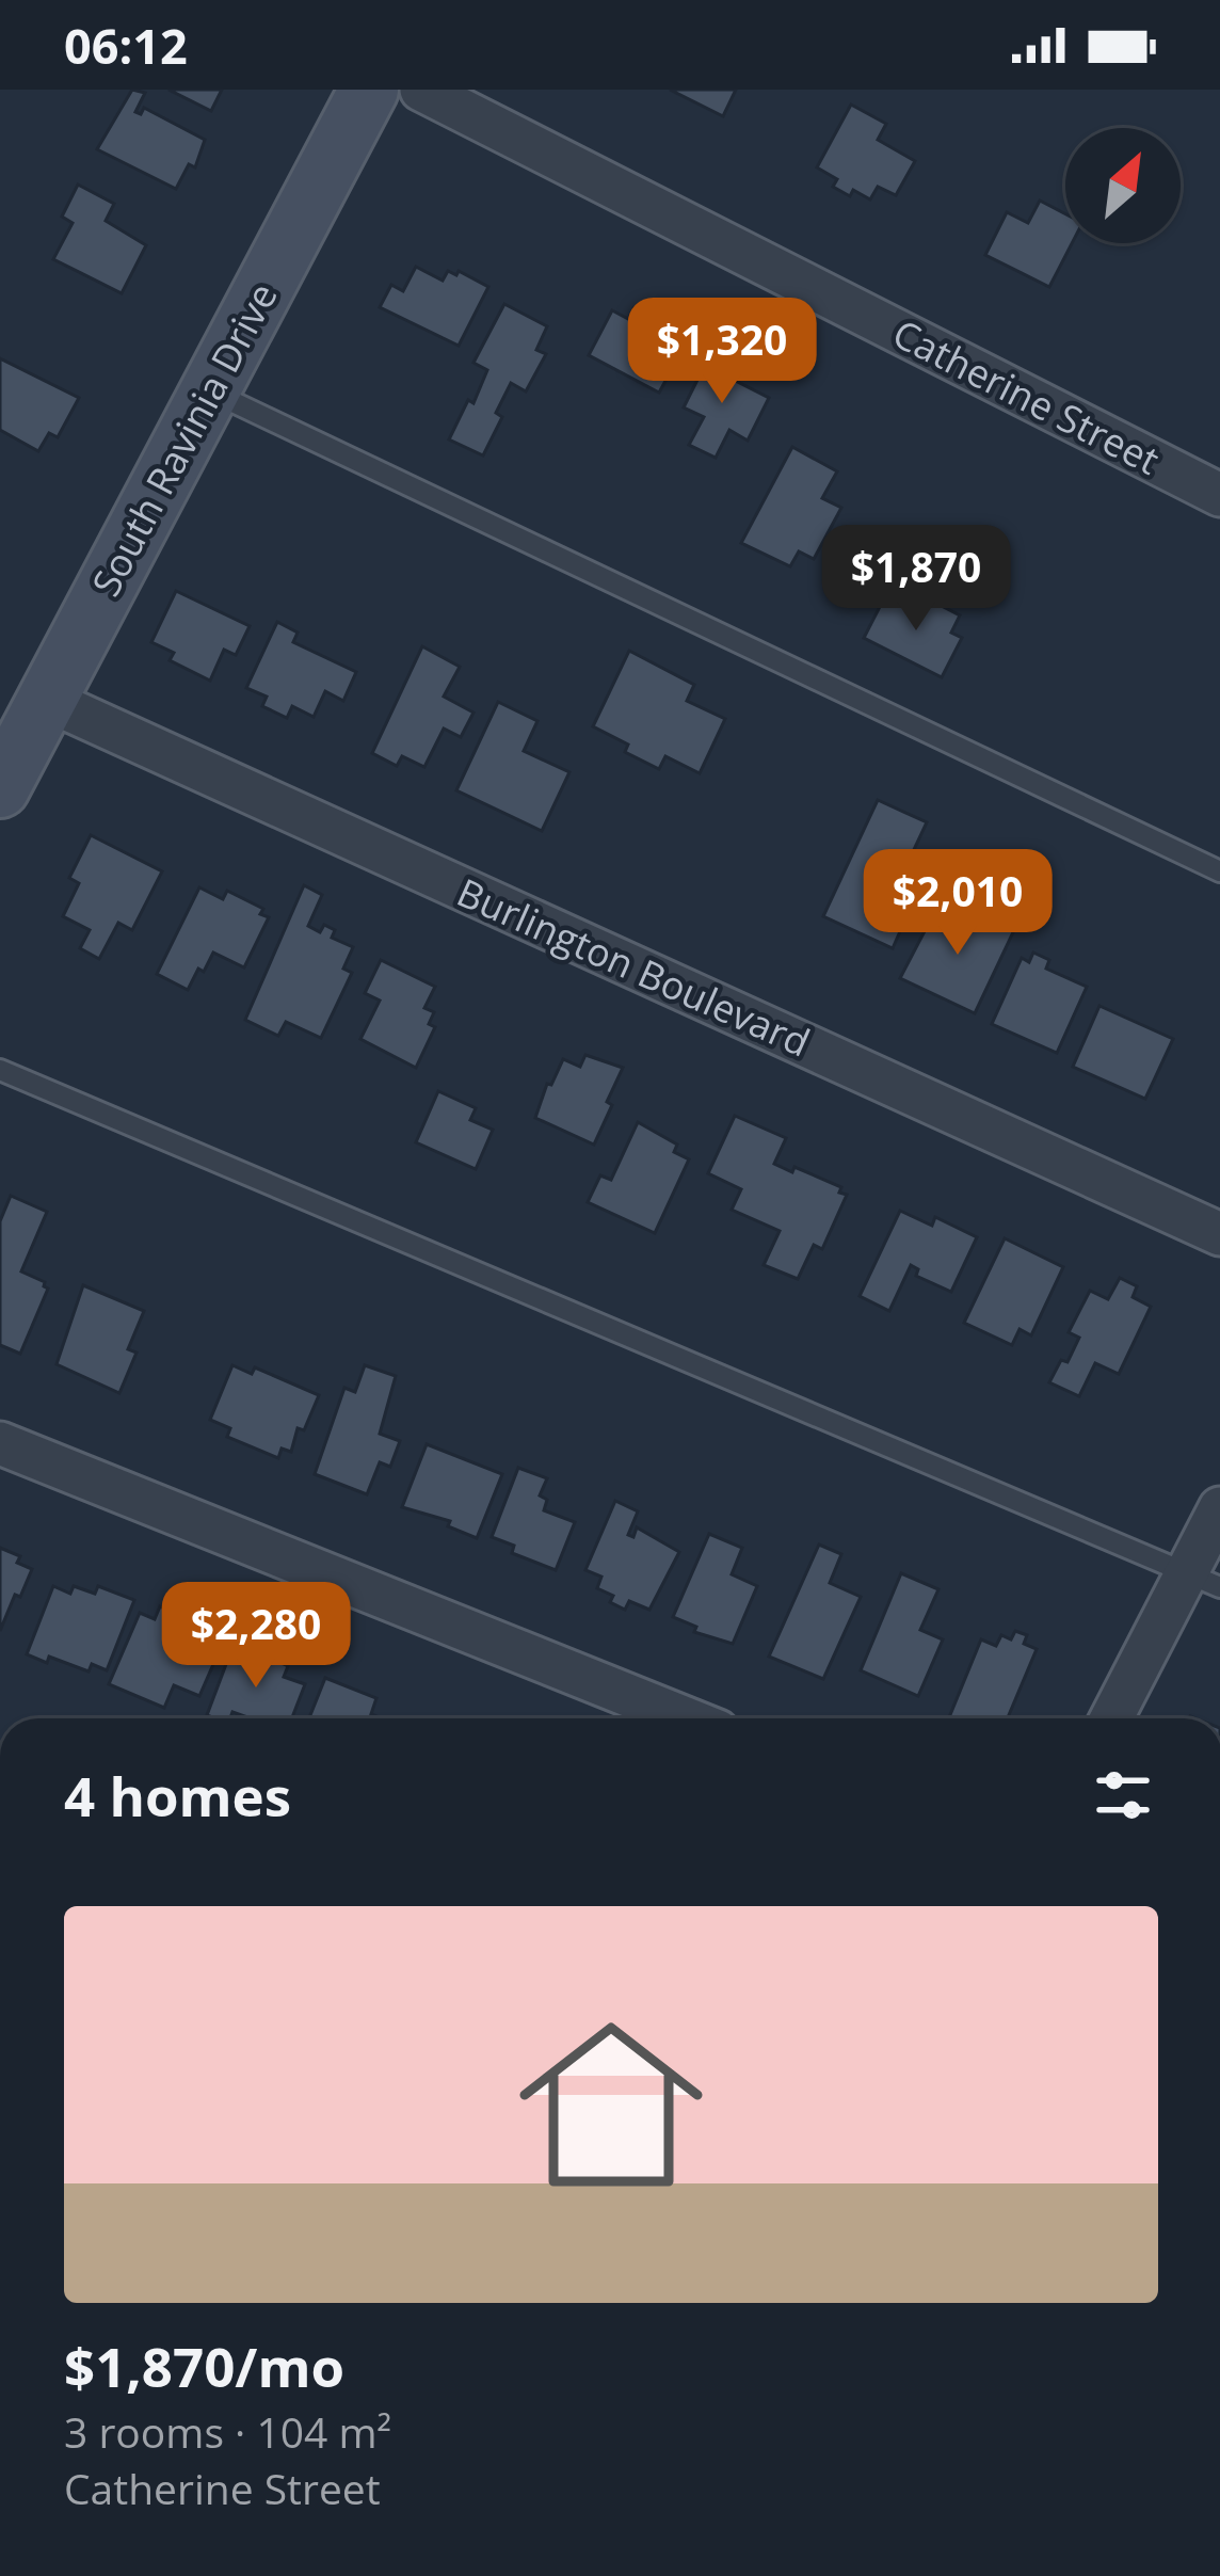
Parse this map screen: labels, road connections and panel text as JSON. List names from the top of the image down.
{
  "streets": {
    "street": ["Catherine Street", "South Ravinia Drive", "Burlington Boulevard"]
  },
  "crossings": [
    ["South Ravinia Drive", "Burlington Boulevard"]
  ],
  "north": "top right",
  "page": {
    "status": "06:12",
    "price": [
      "$1,320",
      "$1,870",
      "$2,010",
      "$2,280"
    ],
    "heading": "4 homes",
    "list": [
      {
        "name": "$1,870/mo",
        "note": "3 rooms · 104 m² · Catherine Street"
      }
    ]
  }
}
